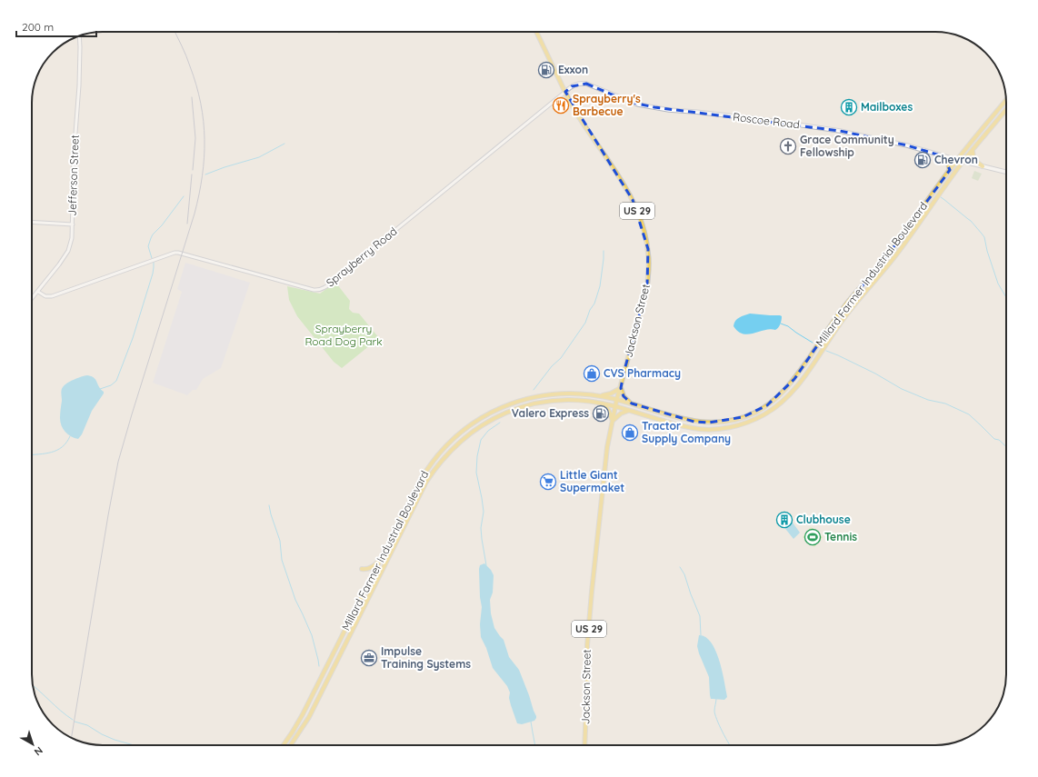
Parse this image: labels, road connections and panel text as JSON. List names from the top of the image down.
{
  "streets": {
    "main road": [
      "Roscoe Road",
      "US 29",
      "Millard Farmer Industrial Boulevard",
      "Jackson Street"
    ],
    "street": ["Jefferson Street", "Sprayberry Road"]
  },
  "crossings": [
    ["Roscoe Road", "Sprayberry Road"],
    ["Roscoe Road", "Millard Farmer Industrial Boulevard"],
    ["Roscoe Road", "Jackson Street"],
    ["Jefferson Street", "Sprayberry Road"],
    ["Sprayberry Road", "Jackson Street"],
    ["Millard Farmer Industrial Boulevard", "Jackson Street"]
  ],
  "parks": ["Sprayberry Road Dog Park"],
  "places": {
    "fuel station": ["Exxon", "Chevron", "Valero Express"],
    "restaurant": ["Sprayberry's Barbecue"],
    "building": ["Mailboxes", "Clubhouse"],
    "church": ["Grace Community Fellowship"],
    "shop": ["CVS Pharmacy", "Tractor Supply Company"],
    "supermarket": ["Little Giant Supermaket"],
    "sports": ["Tennis"],
    "office": ["Impulse Training Systems"]
  },
  "scale_bar": "200 m",
  "north": "bottom right"
}
